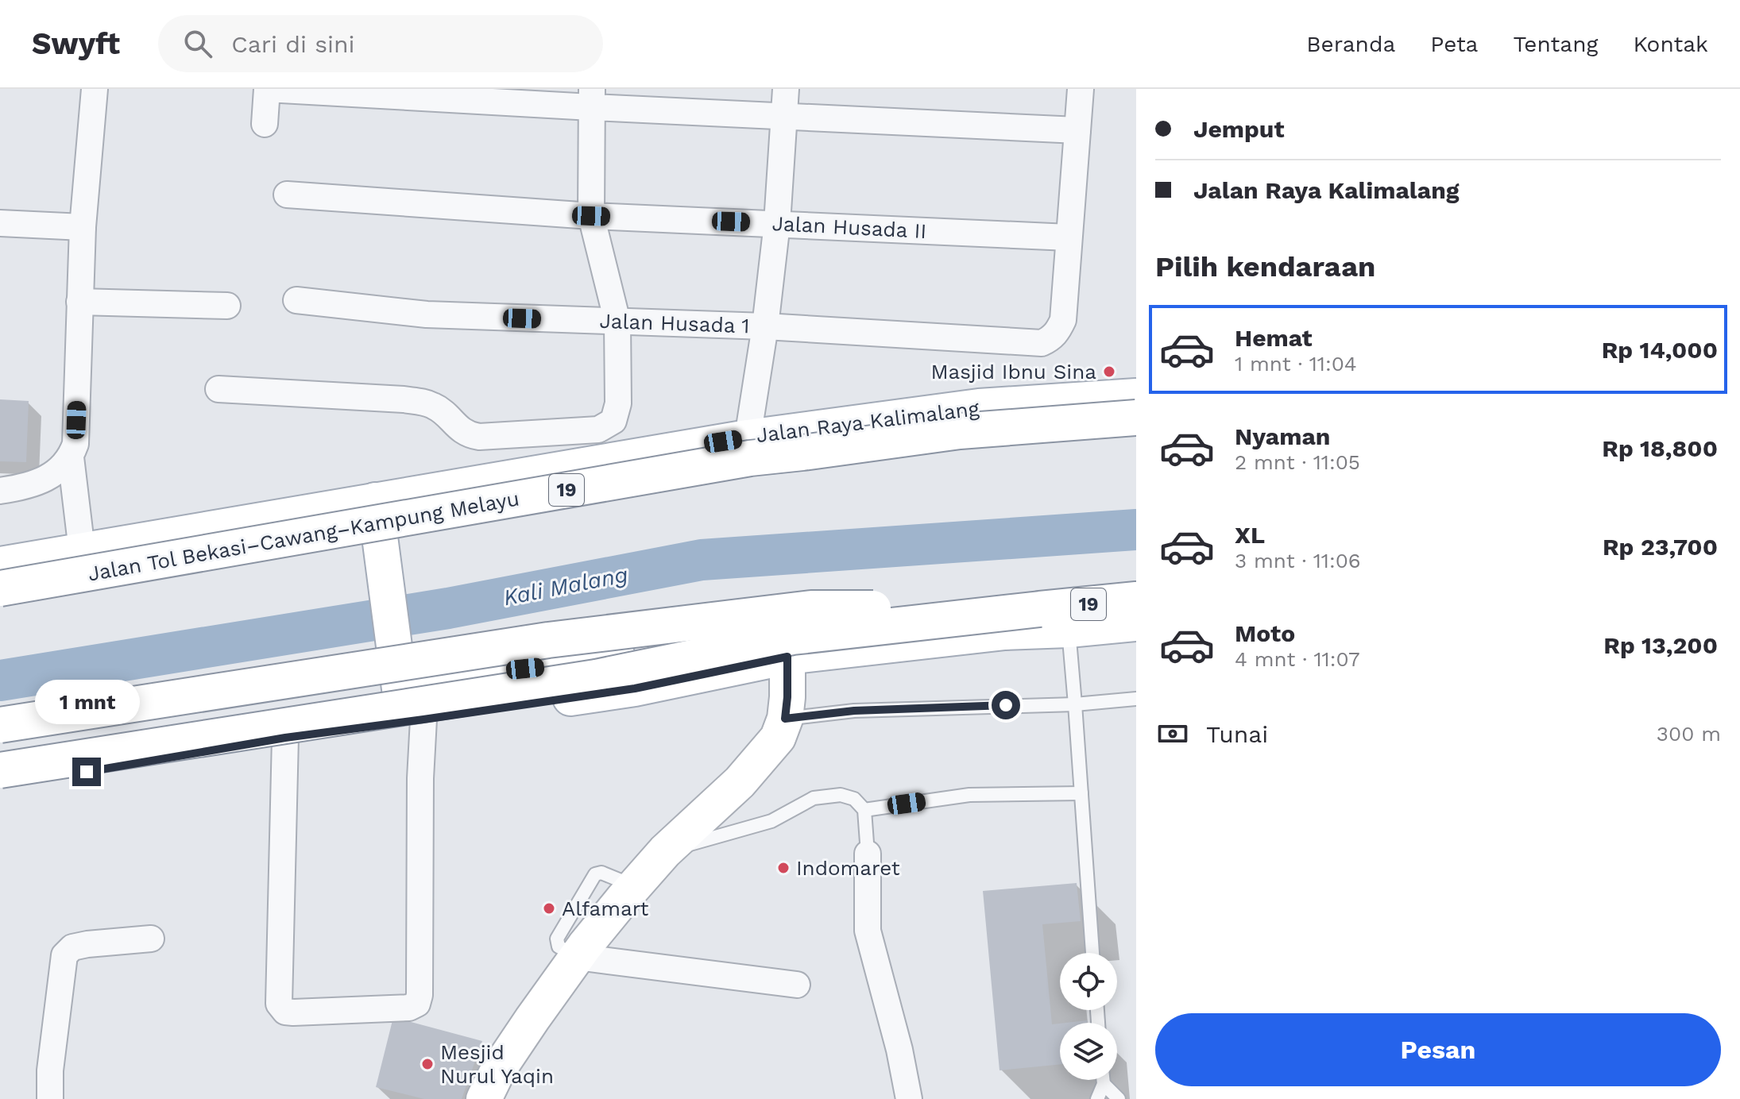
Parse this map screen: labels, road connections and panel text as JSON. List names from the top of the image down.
{
  "streets": {
    "main road": ["Jalan Raya Kalimalang", "19", "Jalan Tol Bekasi–Cawang–Kampung Melayu"],
    "street": ["Jalan Husada II", "Jalan Husada 1"]
  },
  "crossings": [
    ["Jalan Husada II", "Jalan Husada 1"]
  ],
  "water": ["Kali Malang"],
  "places": [
    "Masjid Ibnu Sina",
    "Indomaret",
    "Alfamart",
    "Mesjid Nurul Yaqin"
  ],
  "page": {
    "header": "Swyft",
    "search": "Cari di sini",
    "nav": [
      "Beranda",
      "Peta",
      "Tentang",
      "Kontak"
    ],
    "banner": ["Jemput", "Jalan Raya Kalimalang"],
    "heading": "Pilih kendaraan",
    "list": [
      {
        "name": "Hemat",
        "note": "1 mnt · 11:04",
        "value": "Rp 14,000"
      },
      {
        "name": "Nyaman",
        "note": "2 mnt · 11:05",
        "value": "Rp 18,800"
      },
      {
        "name": "XL",
        "note": "3 mnt · 11:06",
        "value": "Rp 23,700"
      },
      {
        "name": "Moto",
        "note": "4 mnt · 11:07",
        "value": "Rp 13,200"
      }
    ],
    "bubble": "1 mnt",
    "pay": ["Tunai", "300 m"],
    "buttons": "Pesan"
  }
}
